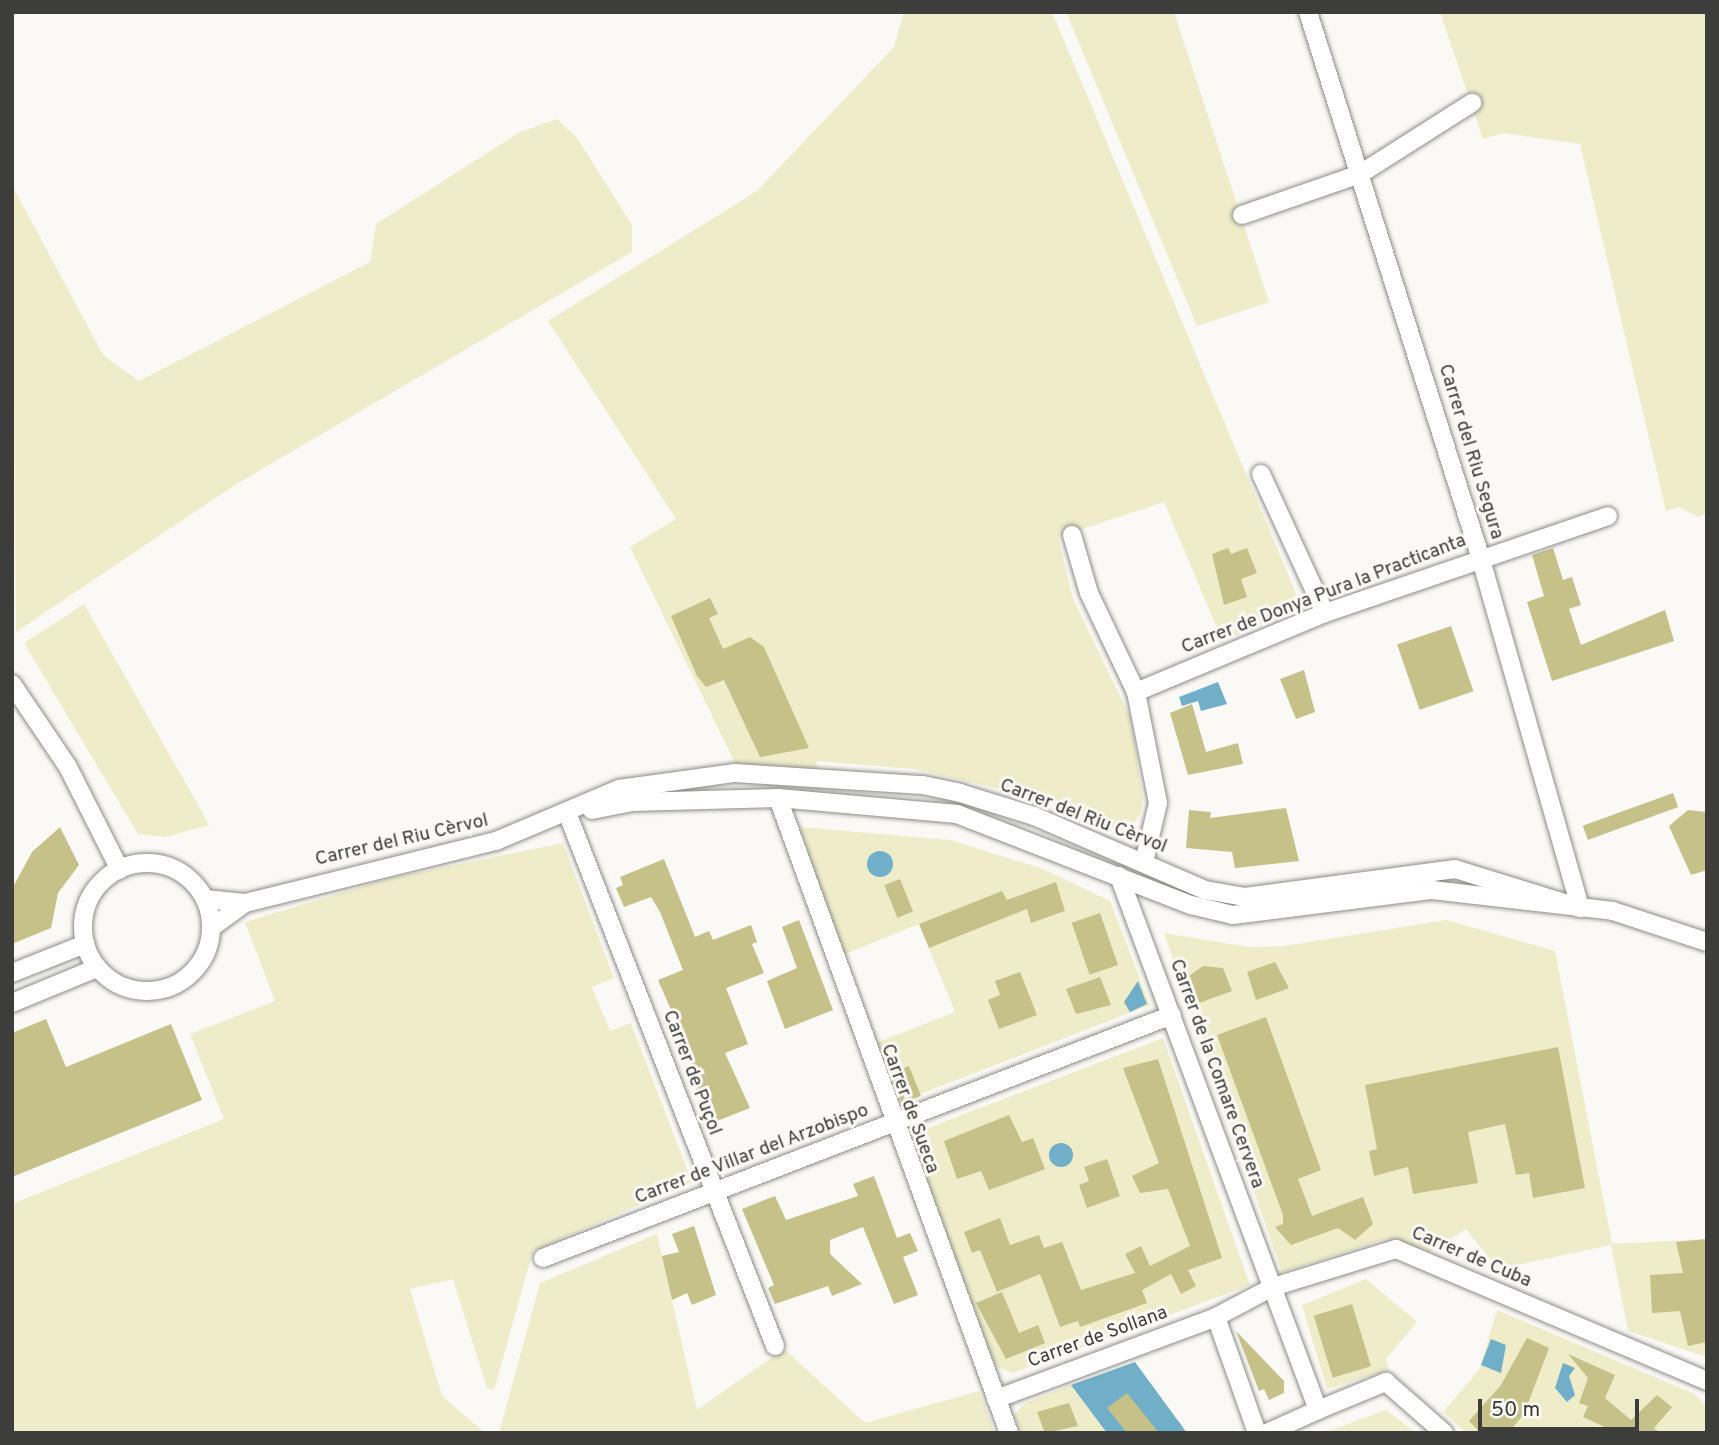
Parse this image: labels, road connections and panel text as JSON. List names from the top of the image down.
{
  "streets": {
    "street": [
      "Carrer del Riu Segura",
      "Carrer de Donya Pura la Practicanta",
      "Carrer del Riu Cèrvol",
      "Carrer de Puçol",
      "Carrer de la Comare Cervera",
      "Carrer de Sueca",
      "Carrer de Villar del Arzobispo",
      "Carrer de Cuba",
      "Carrer de Sollana"
    ]
  },
  "crossings": [
    ["Carrer del Riu Segura", "Carrer de Donya Pura la Practicanta"],
    ["Carrer del Riu Segura", "Carrer del Riu Cèrvol"],
    ["Carrer del Riu Cèrvol", "Carrer de Puçol"],
    ["Carrer del Riu Cèrvol", "Carrer de la Comare Cervera"],
    ["Carrer del Riu Cèrvol", "Carrer de Sueca"],
    ["Carrer de Puçol", "Carrer de Villar del Arzobispo"],
    ["Carrer de la Comare Cervera", "Carrer de Villar del Arzobispo"],
    ["Carrer de la Comare Cervera", "Carrer de Cuba"],
    ["Carrer de Sueca", "Carrer de Villar del Arzobispo"],
    ["Carrer de Sueca", "Carrer de Sollana"],
    ["Carrer de Cuba", "Carrer de Sollana"]
  ],
  "scale_bar": "50 m"
}
